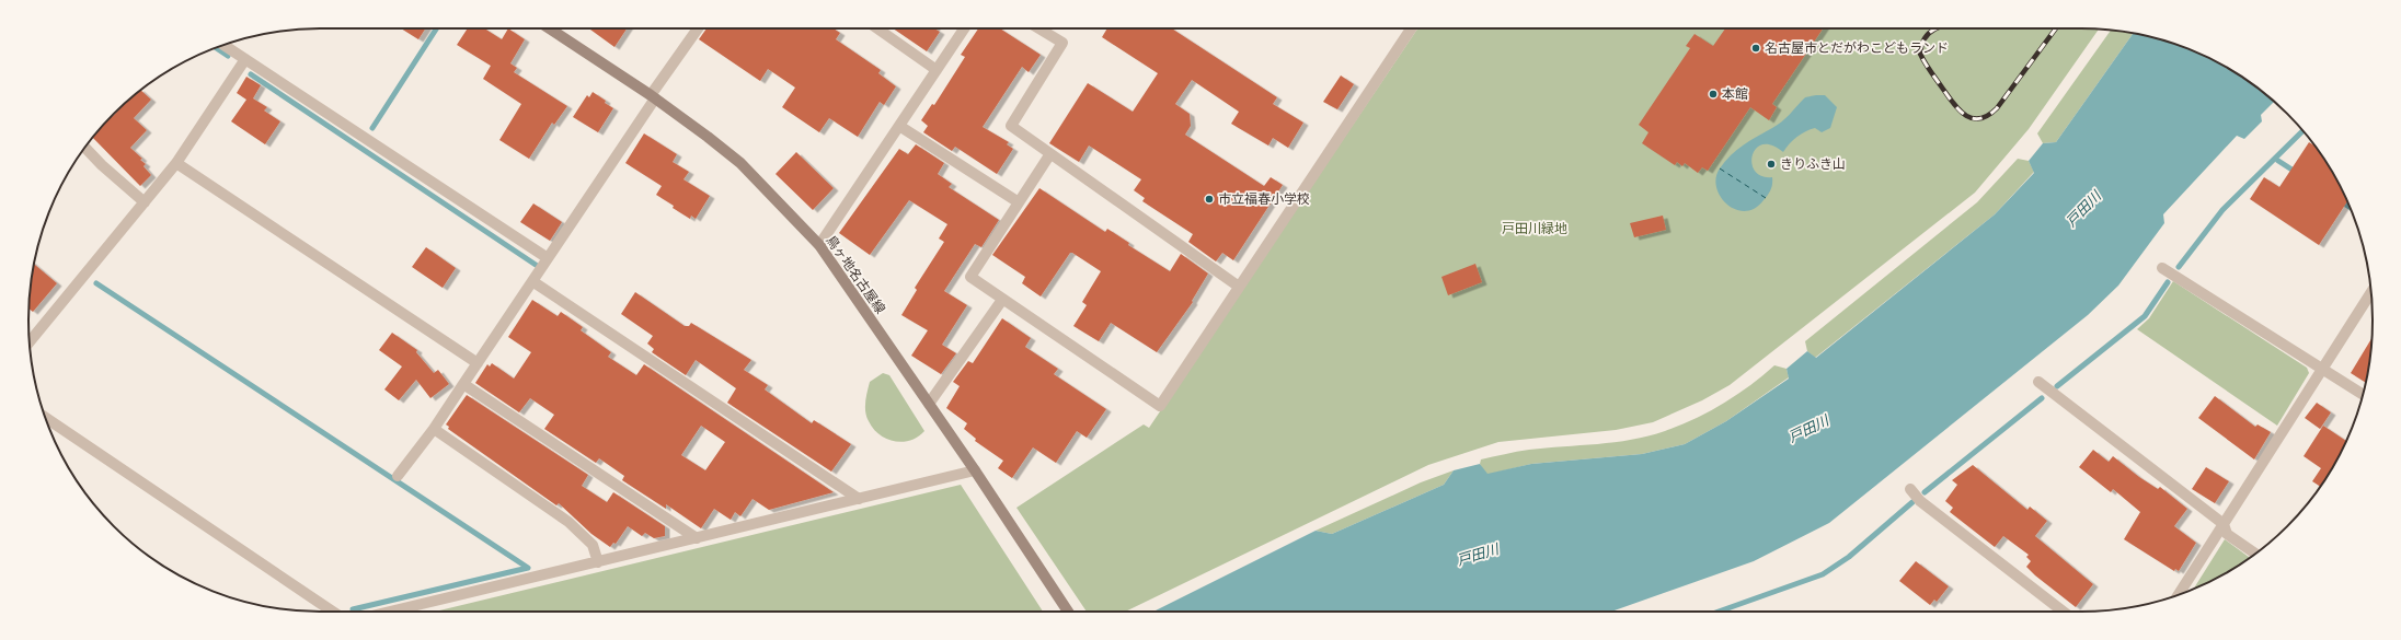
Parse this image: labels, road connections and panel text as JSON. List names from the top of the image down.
{
  "streets": {
    "main road": ["鳥ヶ地名古屋線"]
  },
  "water": ["戸田川"],
  "parks": ["戸田川緑地"],
  "places": [
    "名古屋市とだがわこどもランド",
    "本館",
    "きりふき山",
    "市立福春小学校"
  ]
}
